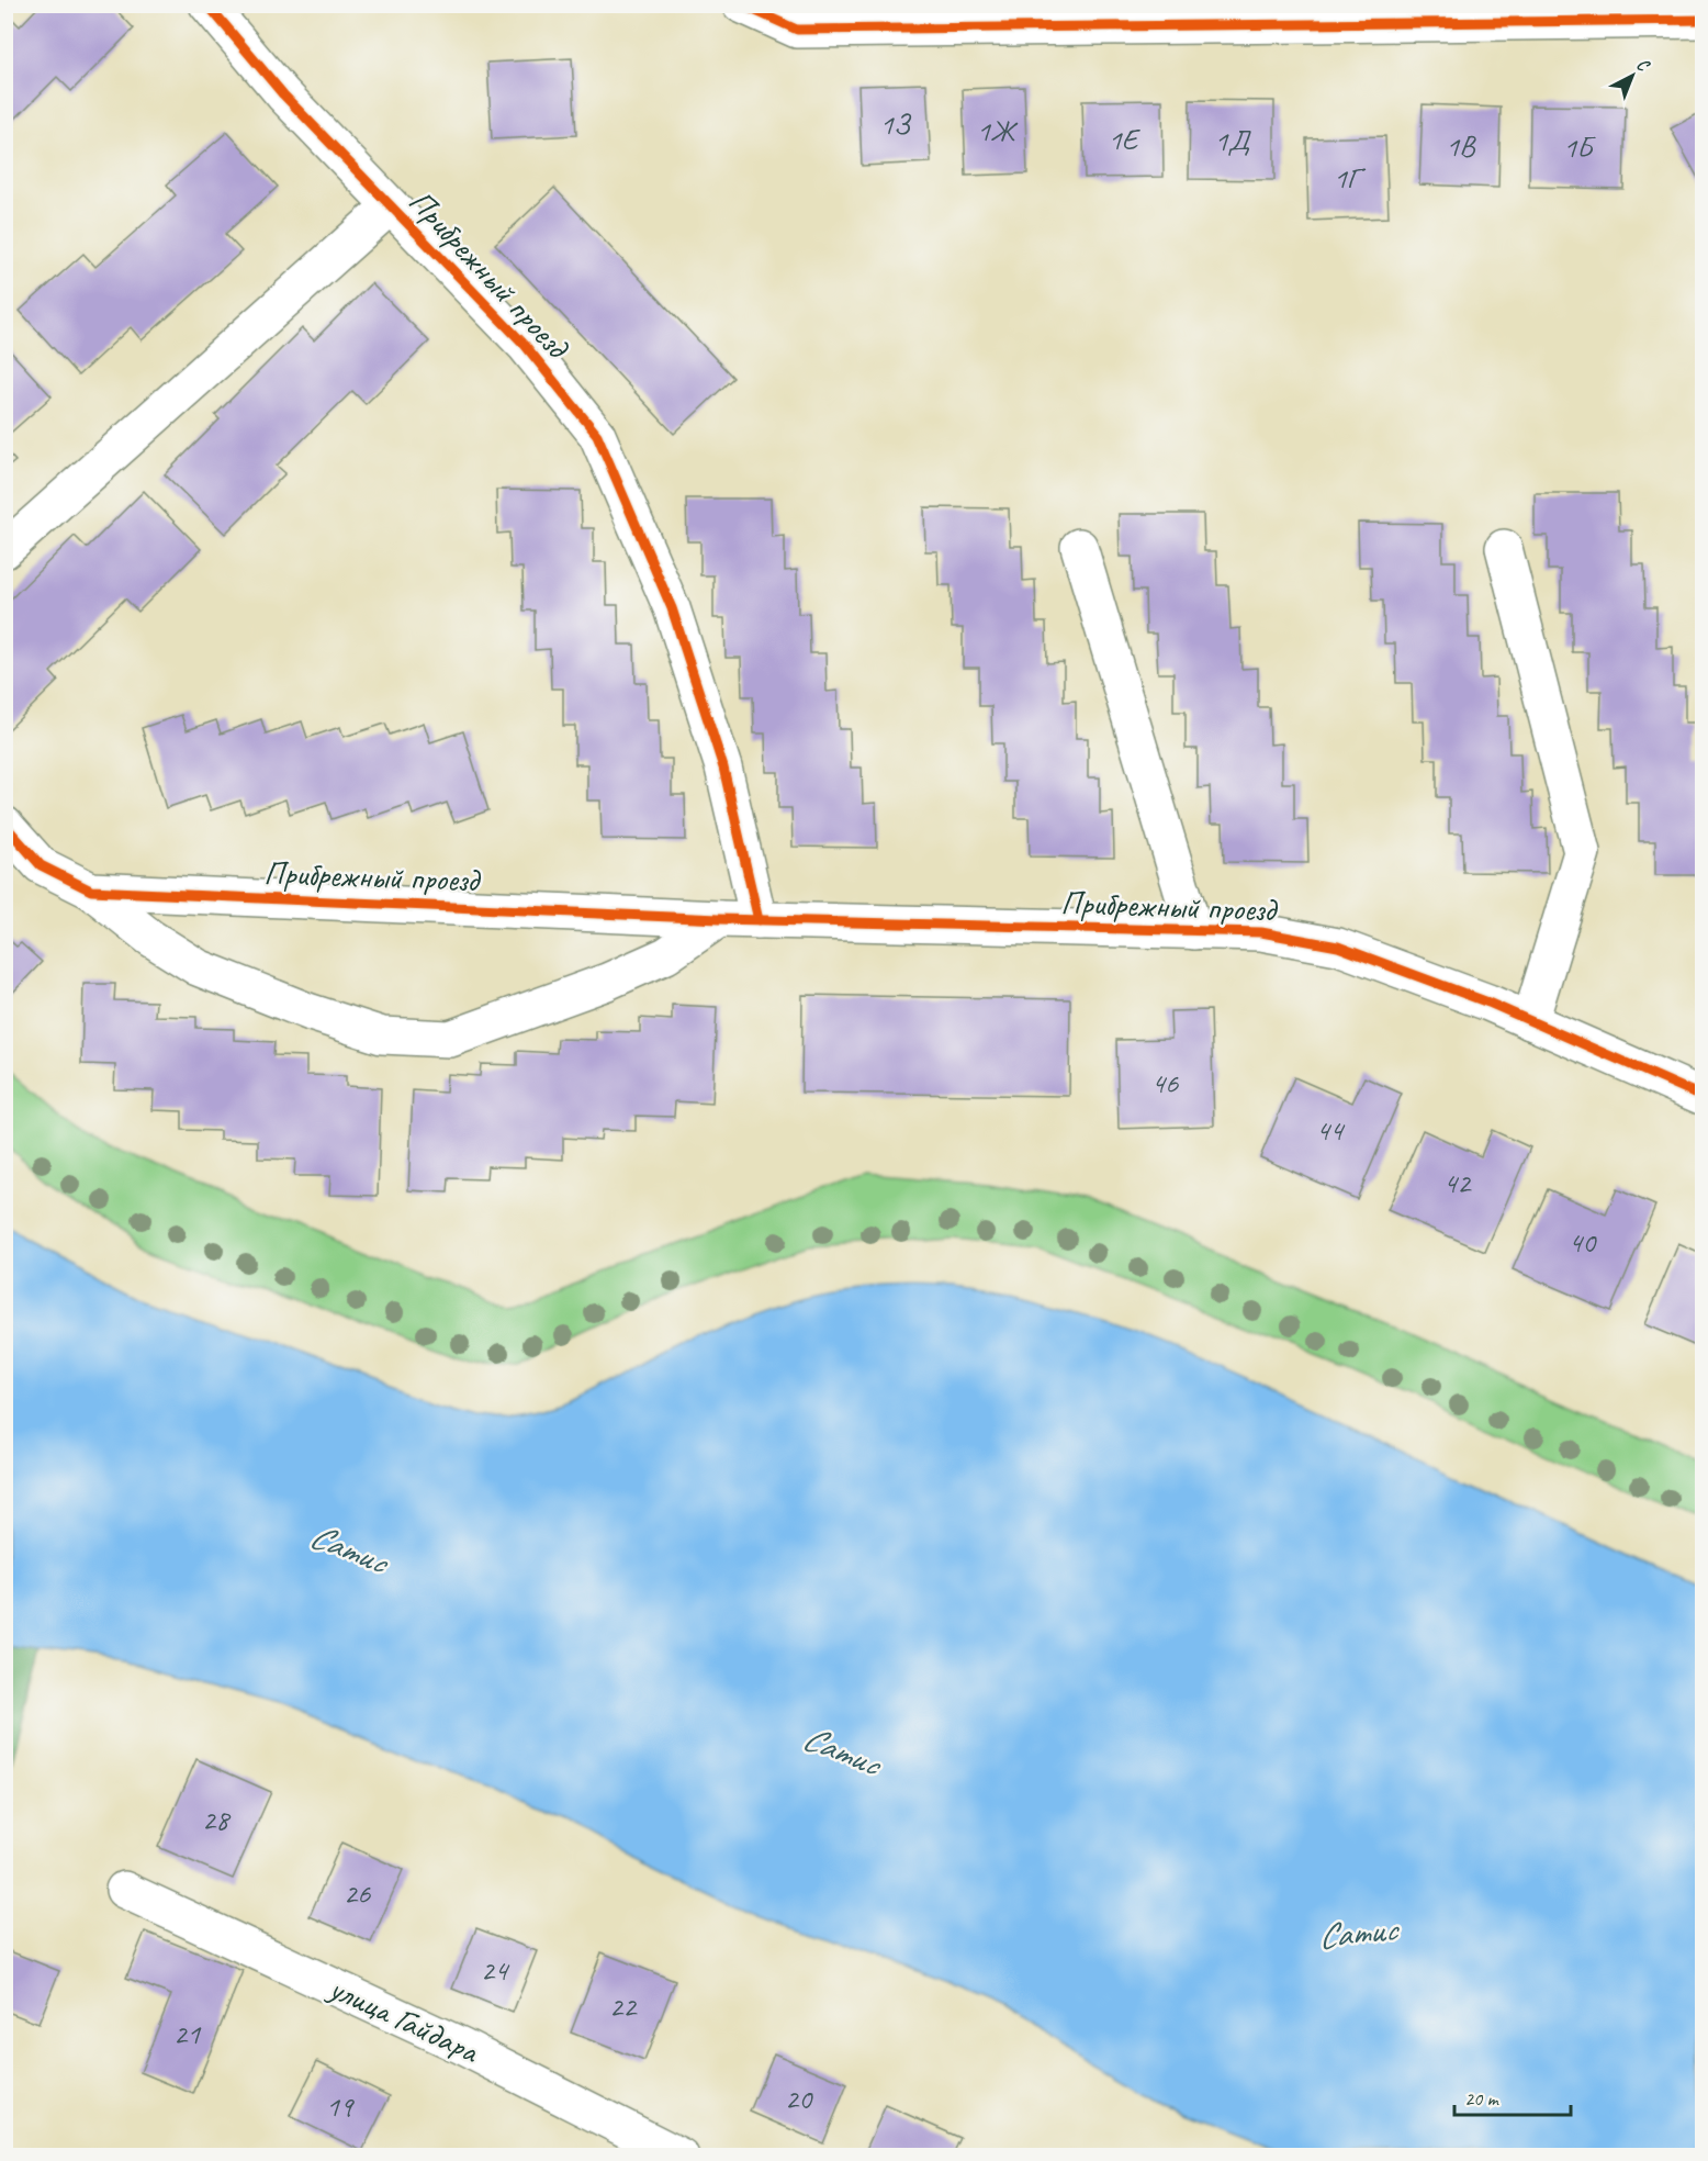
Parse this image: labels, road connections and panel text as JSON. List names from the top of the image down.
{
  "streets": {
    "street": ["Прибрежный проезд", "улица Гайдара"]
  },
  "water": ["Сатис"],
  "house_numbers": [
    "1З",
    "1Ж",
    "1Е",
    "1Д",
    "1В",
    "1Б",
    "1Г",
    "46",
    "44",
    "42",
    "40",
    "28",
    "26",
    "24",
    "22",
    "21",
    "20",
    "19"
  ],
  "scale_bar": "20 m",
  "north": "top right"
}
